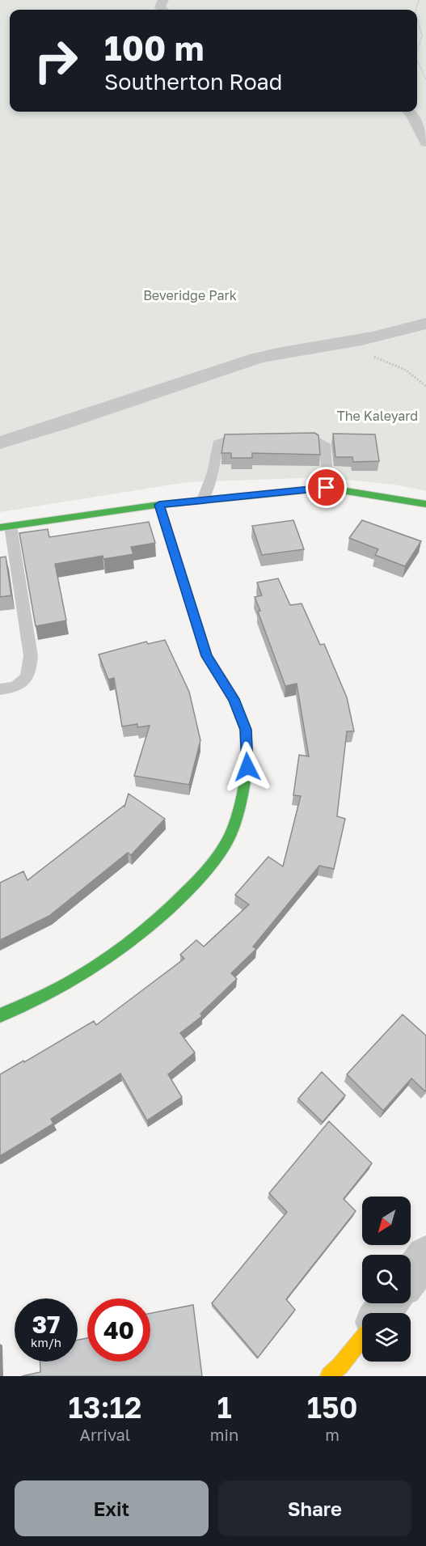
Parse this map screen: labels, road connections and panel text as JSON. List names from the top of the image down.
{
  "parks": ["Beveridge Park", "The Kaleyard"],
  "north": "bottom left",
  "page": {
    "turn": ["100 m", "Southerton Road"],
    "speed": "37 km/h",
    "limit": "40",
    "eta": [
      "13:12",
      "Arrival",
      "1",
      "min",
      "150",
      "m"
    ],
    "buttons": ["Exit", "Share"]
  }
}
